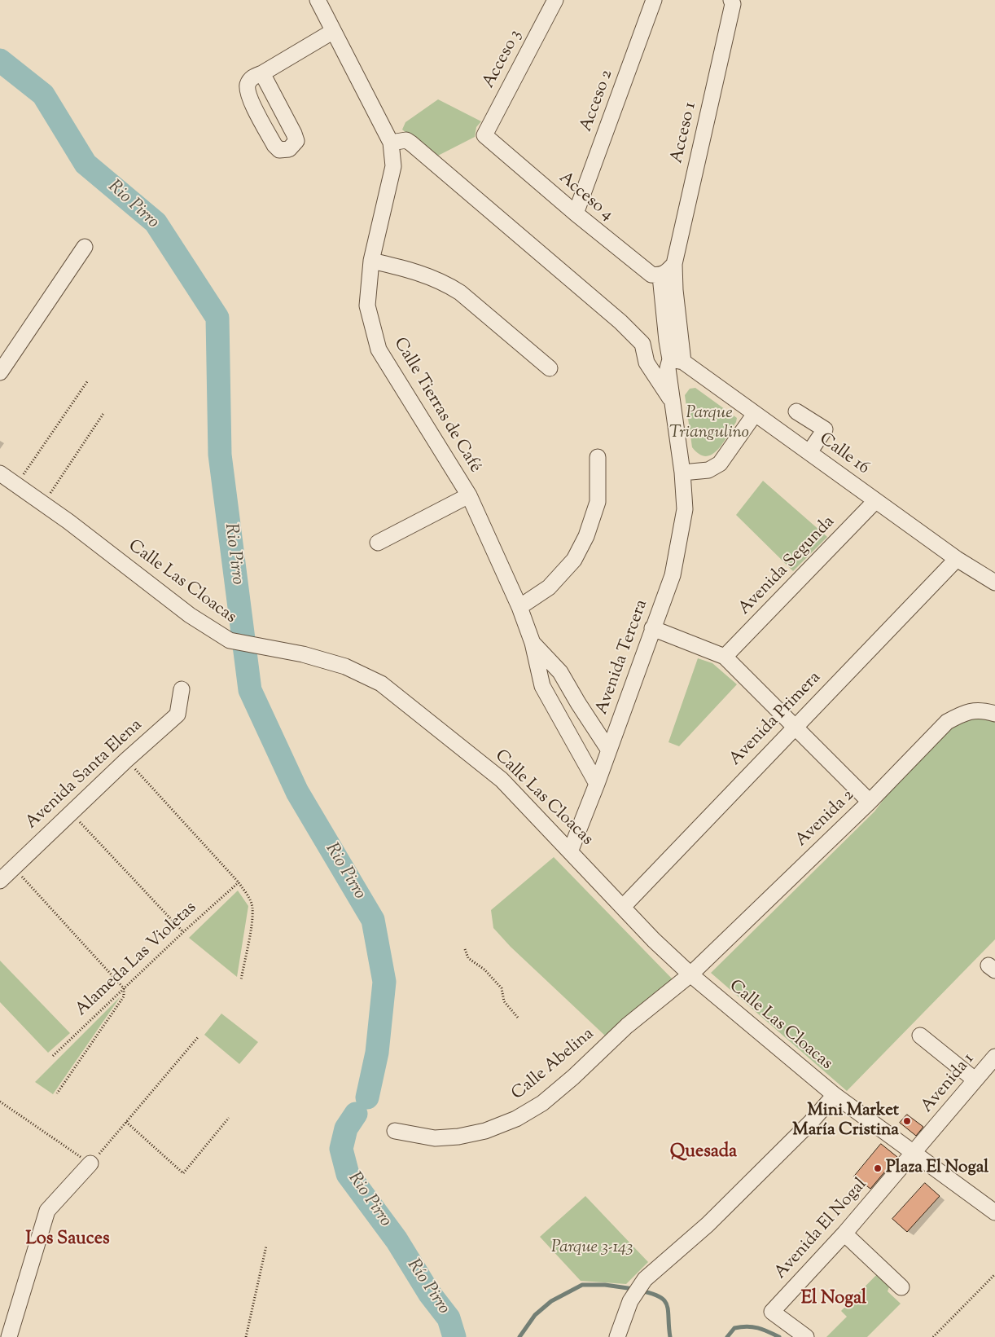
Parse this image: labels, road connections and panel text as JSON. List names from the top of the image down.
{
  "streets": {
    "street": [
      "Acceso 3",
      "Acceso 2",
      "Acceso 1",
      "Acceso 4",
      "Calle Tierras de Café",
      "Calle 16",
      "Avenida Segunda",
      "Calle Las Cloacas",
      "Avenida Tercera",
      "Avenida Primera",
      "Avenida Santa Elena",
      "Avenida 2",
      "Calle Abelina",
      "Avenida 1",
      "Avenida El Nogal"
    ],
    "path": ["Alameda Las Violetas"]
  },
  "crossings": [
    ["Acceso 3", "Acceso 4"],
    ["Acceso 2", "Acceso 4"],
    ["Acceso 1", "Acceso 4"],
    ["Acceso 1", "Calle 16"],
    ["Acceso 1", "Avenida Tercera"],
    ["Calle Tierras de Café", "Avenida Tercera"],
    ["Calle 16", "Avenida Segunda"],
    ["Calle 16", "Avenida Tercera"],
    ["Calle 16", "Avenida Primera"],
    ["Calle Las Cloacas", "Avenida Tercera"],
    ["Calle Las Cloacas", "Avenida Primera"],
    ["Calle Las Cloacas", "Avenida 2"],
    ["Calle Las Cloacas", "Calle Abelina"],
    ["Calle Las Cloacas", "Avenida 1"],
    ["Calle Las Cloacas", "Avenida El Nogal"],
    ["Avenida 2", "Calle Abelina"],
    ["Avenida 1", "Avenida El Nogal"]
  ],
  "districts": ["Quesada", "Los Sauces", "El Nogal"],
  "water": ["Rio Pirro", "Río Pirro"],
  "parks": ["Parque Triangulino", "Parque 3-143"],
  "places": ["Mini Market María Cristina", "Plaza El Nogal"]
}
